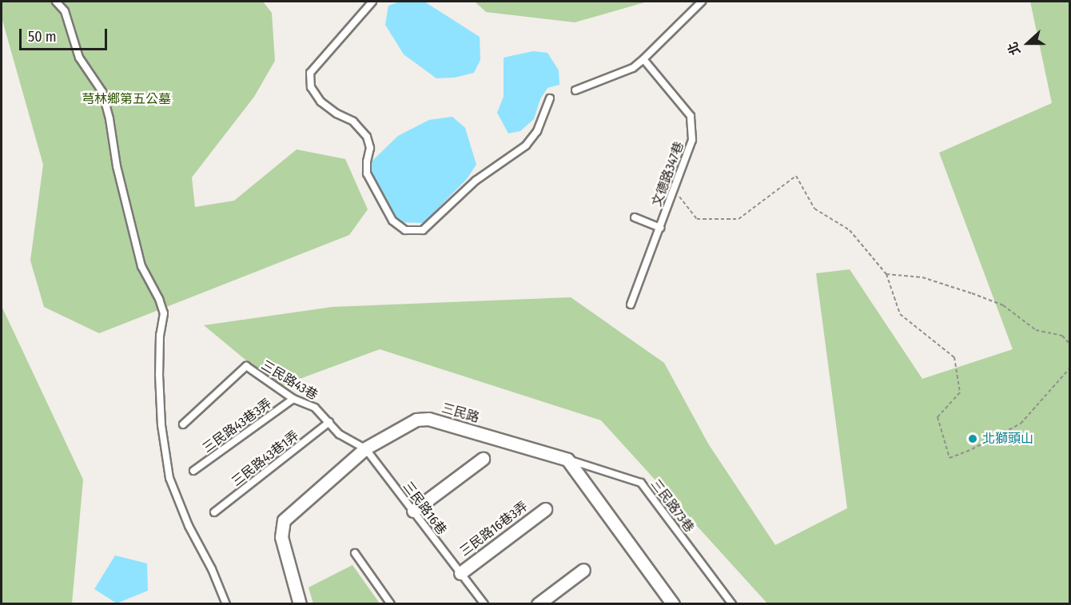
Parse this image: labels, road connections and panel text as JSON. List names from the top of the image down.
{
  "streets": {
    "street": ["三民路", "三民路16巷3弄"],
    "lane": [
      "文德路347巷",
      "三民路43巷",
      "三民路43巷3弄",
      "三民路43巷1弄",
      "三民路73巷",
      "三民路16巷"
    ]
  },
  "crossings": [
    ["三民路43巷", "三民路"],
    ["三民路43巷", "三民路43巷3弄"],
    ["三民路43巷", "三民路43巷1弄"],
    ["三民路43巷", "三民路16巷"],
    ["三民路", "三民路73巷"],
    ["三民路", "三民路16巷"],
    ["三民路16巷", "三民路16巷3弄"]
  ],
  "parks": ["芎林鄉第五公墓"],
  "places": ["北獅頭山"],
  "scale_bar": "50 m",
  "north": "left"
}
